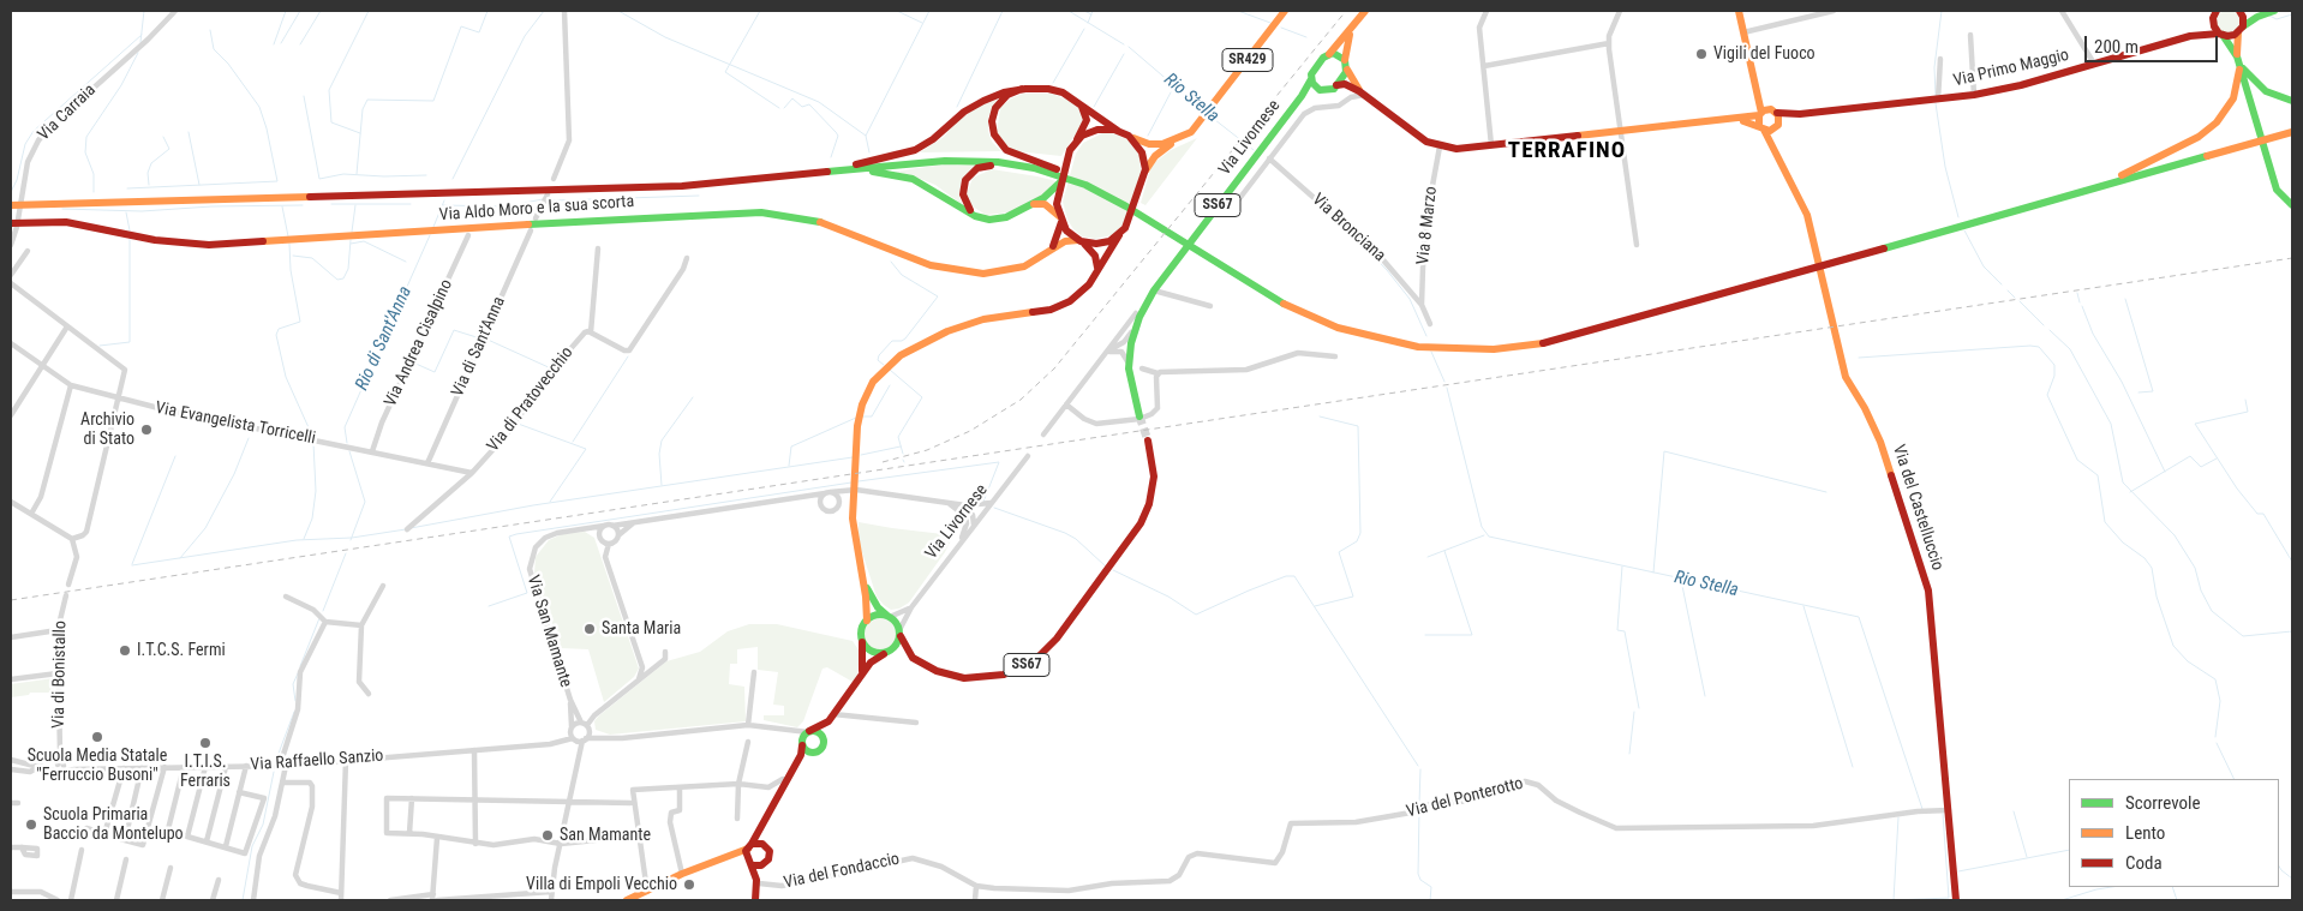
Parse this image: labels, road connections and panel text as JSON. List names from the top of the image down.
{
  "streets": {
    "main road": [
      "SR429",
      "Via Primo Maggio",
      "Via Livornese",
      "SS67",
      "Via Aldo Moro e la sua scorta",
      "Via del Castelluccio"
    ],
    "street": [
      "Via Carraia",
      "Via 8 Marzo",
      "Via Bronciana",
      "Via Andrea Cisalpino",
      "Via di Sant'Anna",
      "Via di Pratovecchio",
      "Via Evangelista Torricelli",
      "Via San Mamante",
      "Via di Bonistallo",
      "Via Raffaello Sanzio",
      "Via del Ponterotto",
      "Via del Fondaccio"
    ]
  },
  "crossings": [
    ["SR429", "Via Aldo Moro e la sua scorta"],
    ["Via Primo Maggio", "Via Livornese"],
    ["Via Primo Maggio", "Via 8 Marzo"],
    ["Via Primo Maggio", "Via del Castelluccio"],
    ["Via Carraia", "Via Aldo Moro e la sua scorta"],
    ["Via Livornese", "SS67"],
    ["Via Livornese", "Via del Fondaccio"],
    ["Via 8 Marzo", "Via Bronciana"],
    ["Via Andrea Cisalpino", "Via Evangelista Torricelli"],
    ["Via di Sant'Anna", "Via Evangelista Torricelli"],
    ["Via di Pratovecchio", "Via Evangelista Torricelli"],
    ["Via del Castelluccio", "Via del Ponterotto"],
    ["Via San Mamante", "Via Raffaello Sanzio"],
    ["Via di Bonistallo", "Via Raffaello Sanzio"],
    ["Via del Ponterotto", "Via del Fondaccio"]
  ],
  "districts": ["TERRAFINO"],
  "water": ["Rio Stella", "Rio di Sant'Anna"],
  "places": [
    "Vigili del Fuoco",
    "Archivio di Stato",
    "Santa Maria",
    "I.T.C.S. Fermi",
    "Scuola Media Statale \"Ferruccio Busoni\"",
    "I.T.I.S. Ferraris",
    "Scuola Primaria Baccio da Montelupo",
    "San Mamante",
    "Villa di Empoli Vecchio"
  ],
  "legend": ["Scorrevole", "Lento", "Coda"],
  "scale_bar": "200 m"
}
